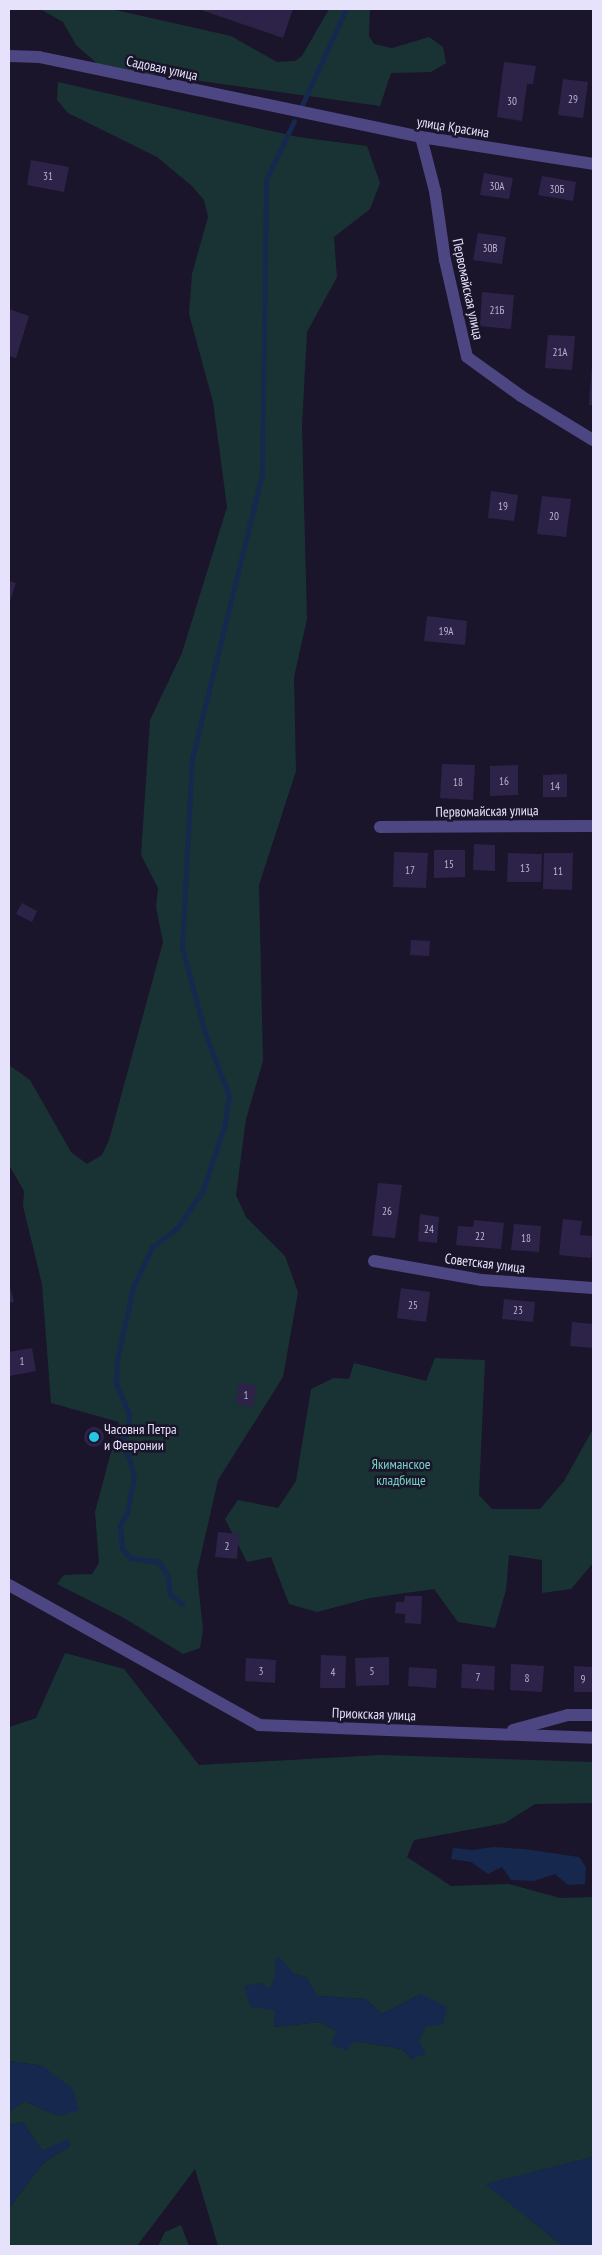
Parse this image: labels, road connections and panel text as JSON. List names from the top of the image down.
{
  "streets": {
    "street": [
      "Садовая улица",
      "улица Красина",
      "Первомайская улица",
      "Советская улица",
      "Приокская улица"
    ]
  },
  "crossings": [
    ["Садовая улица", "улица Красина"],
    ["улица Красина", "Первомайская улица"]
  ],
  "parks": ["Якиманское кладбище"],
  "places": ["Часовня Петра и Февронии"],
  "house_numbers": [
    "29",
    "30",
    "31",
    "30А",
    "30Б",
    "30В",
    "21Б",
    "21А",
    "19",
    "20",
    "19А",
    "16",
    "18",
    "14",
    "15",
    "13",
    "17",
    "11",
    "26",
    "24",
    "22",
    "18",
    "25",
    "23",
    "1",
    "1",
    "2",
    "3",
    "5",
    "4",
    "7",
    "8",
    "9"
  ]
}
